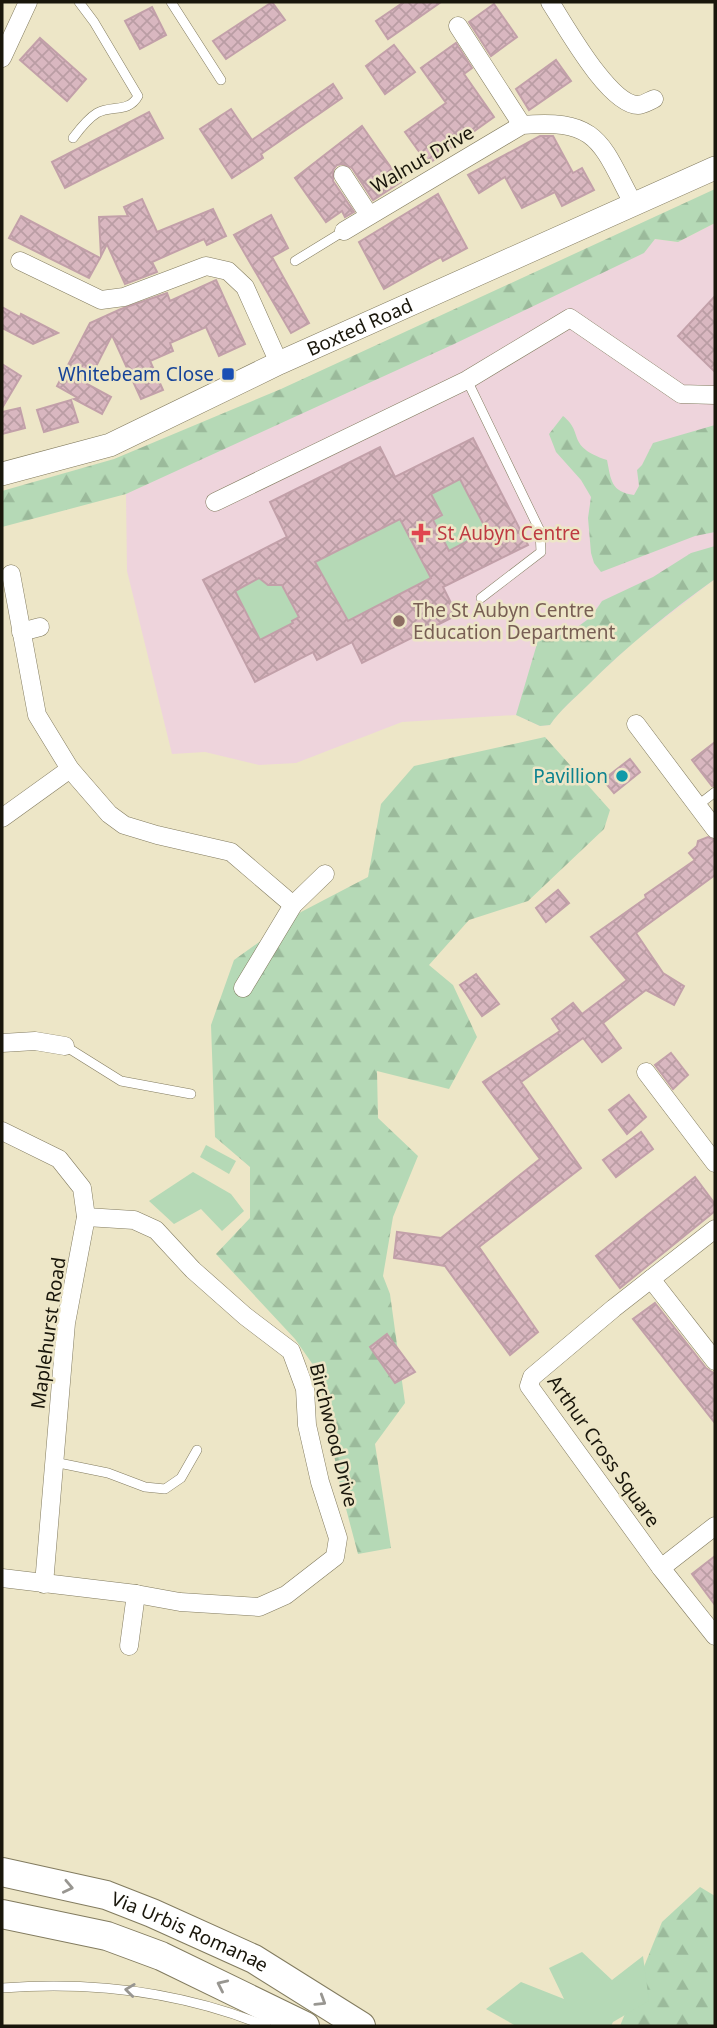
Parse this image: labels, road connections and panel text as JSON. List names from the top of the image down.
{
  "streets": {
    "main road": ["Via Urbis Romanae"],
    "street": [
      "Walnut Drive",
      "Boxted Road",
      "Maplehurst Road",
      "Birchwood Drive",
      "Arthur Cross Square"
    ]
  },
  "crossings": [
    ["Walnut Drive", "Boxted Road"],
    ["Maplehurst Road", "Birchwood Drive"]
  ],
  "places": {
    "transit": ["Whitebeam Close"],
    "health": ["St Aubyn Centre"],
    "other": ["The St Aubyn Centre Education Department", "Pavillion"]
  }
}
